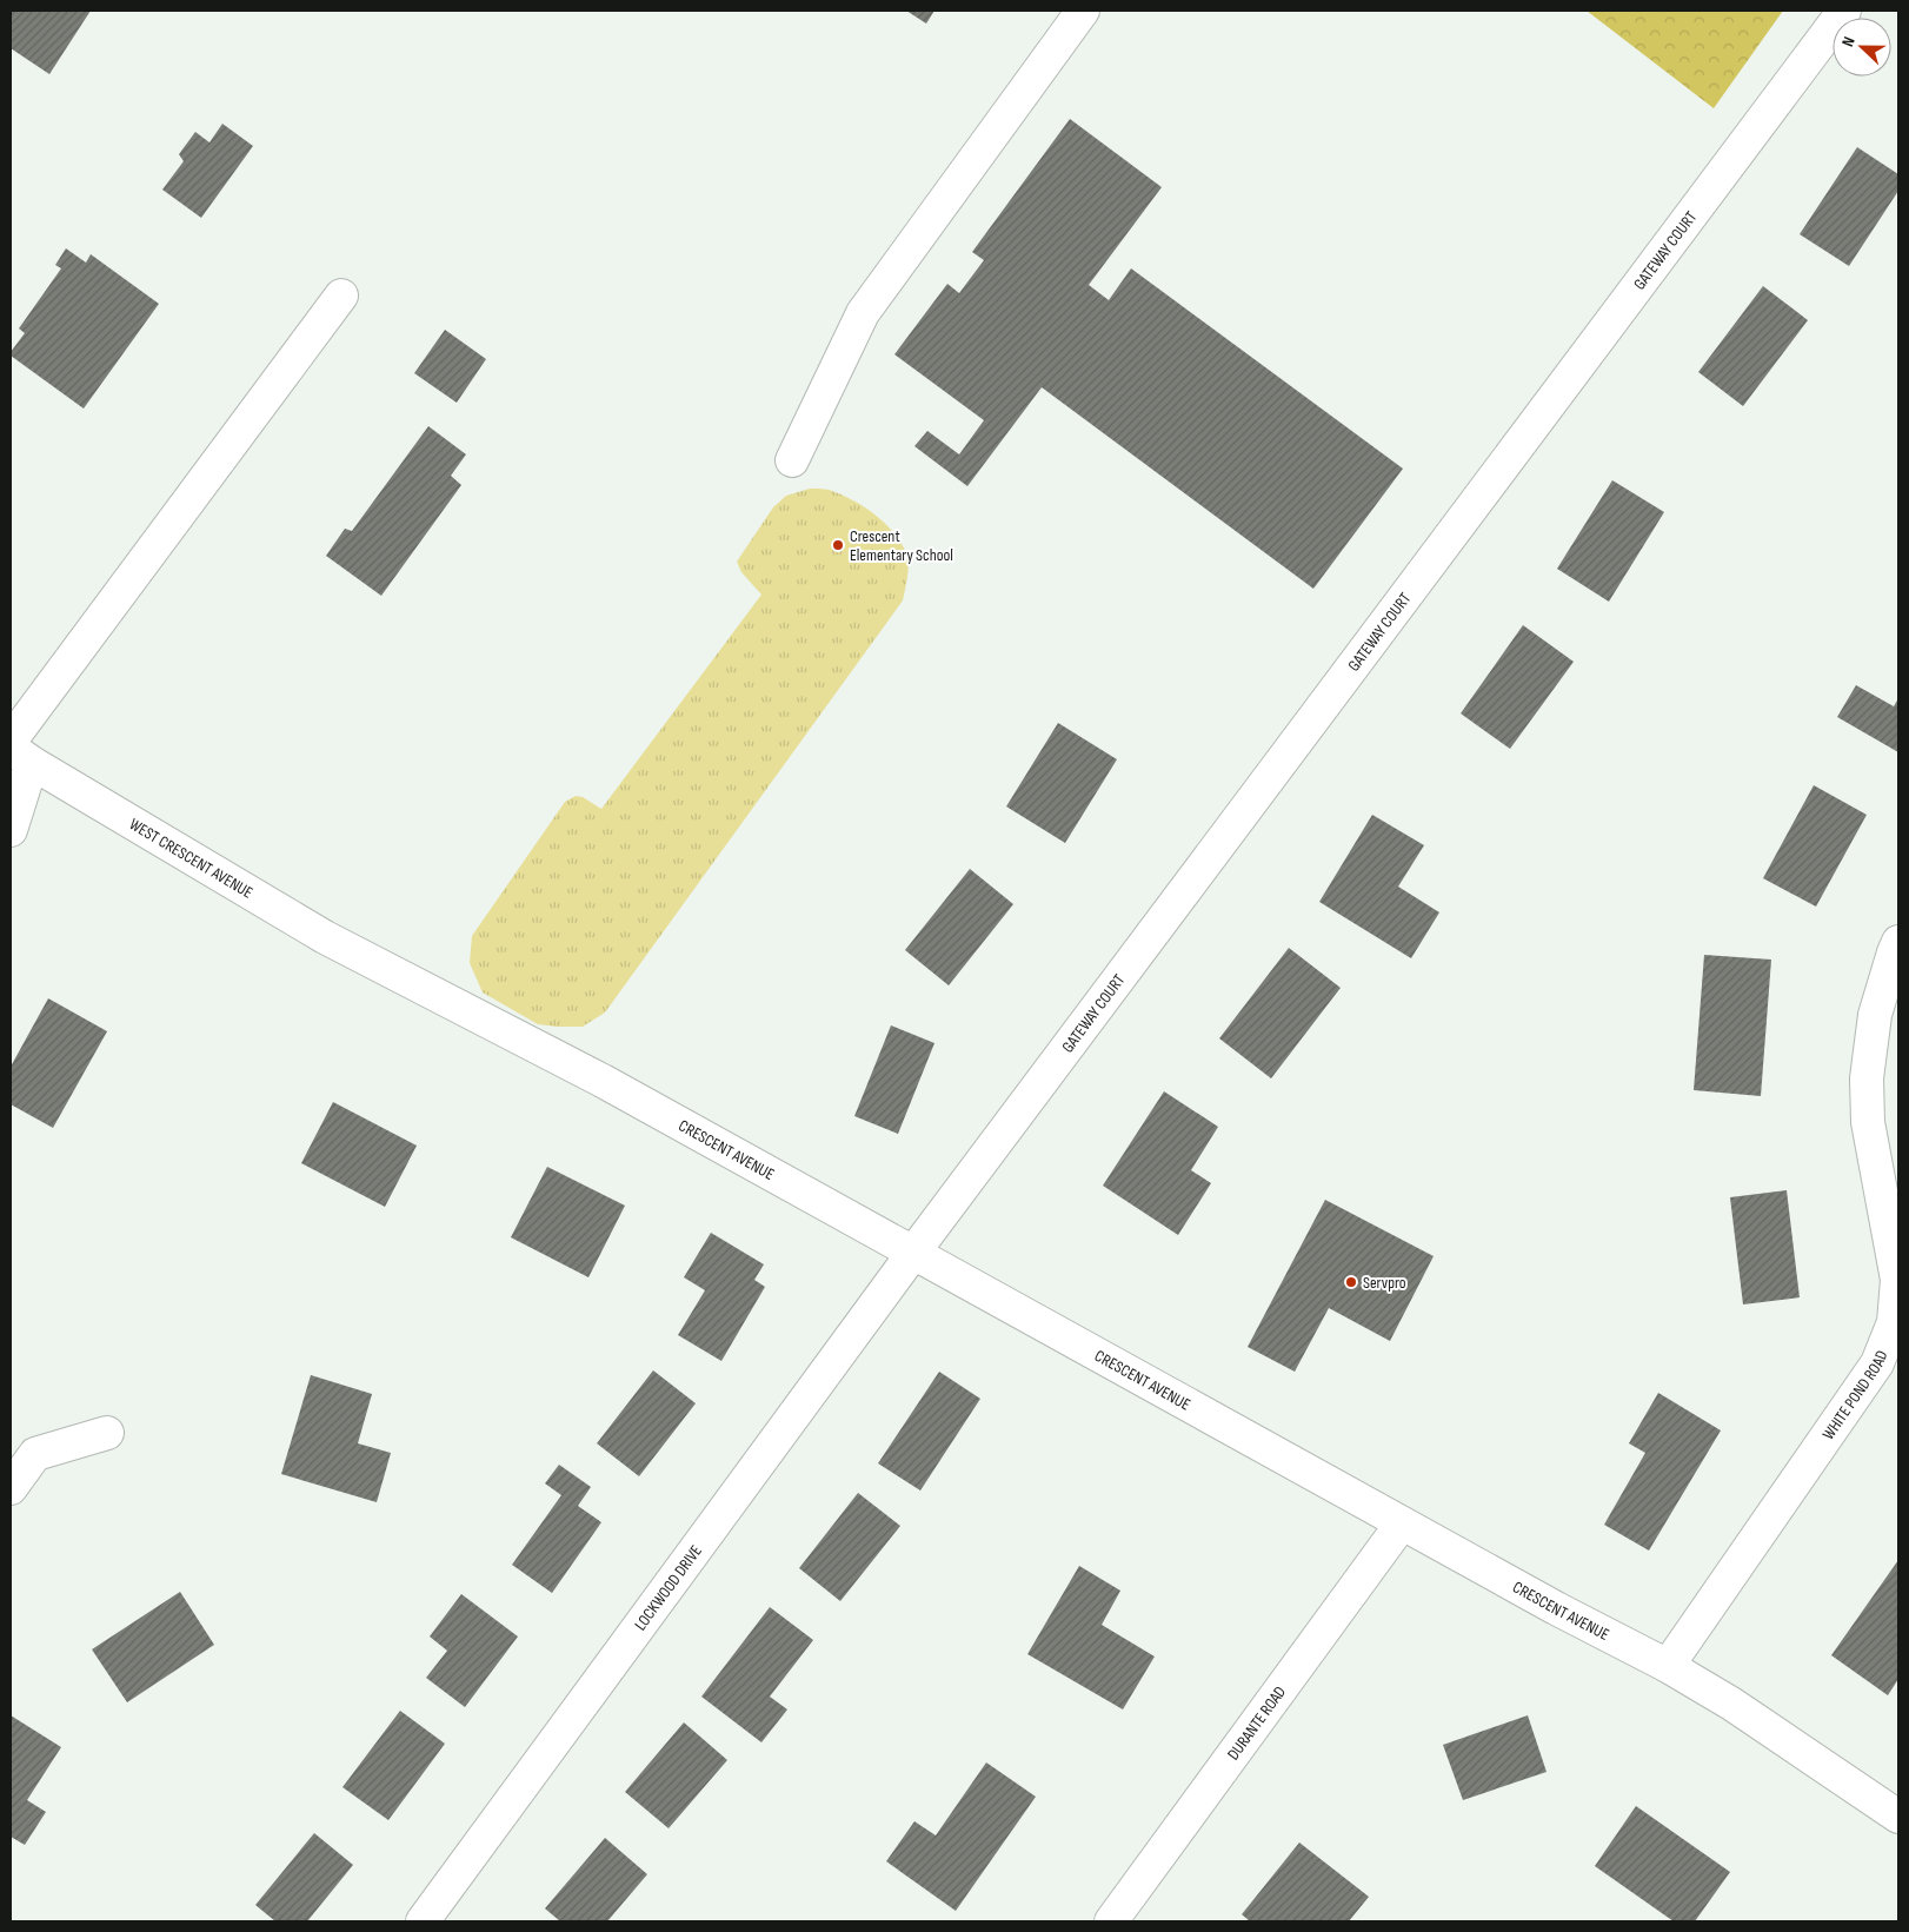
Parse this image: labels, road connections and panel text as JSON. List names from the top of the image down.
{
  "streets": {
    "street": [
      "GATEWAY COURT",
      "WEST CRESCENT AVENUE",
      "CRESCENT AVENUE",
      "WHITE POND ROAD",
      "LOCKWOOD DRIVE",
      "DURANTE ROAD"
    ]
  },
  "crossings": [
    ["GATEWAY COURT", "CRESCENT AVENUE"],
    ["GATEWAY COURT", "LOCKWOOD DRIVE"],
    ["WEST CRESCENT AVENUE", "CRESCENT AVENUE"],
    ["CRESCENT AVENUE", "WHITE POND ROAD"],
    ["CRESCENT AVENUE", "LOCKWOOD DRIVE"],
    ["CRESCENT AVENUE", "DURANTE ROAD"]
  ],
  "places": ["Crescent Elementary School", "Servpro"],
  "north": "left"
}
